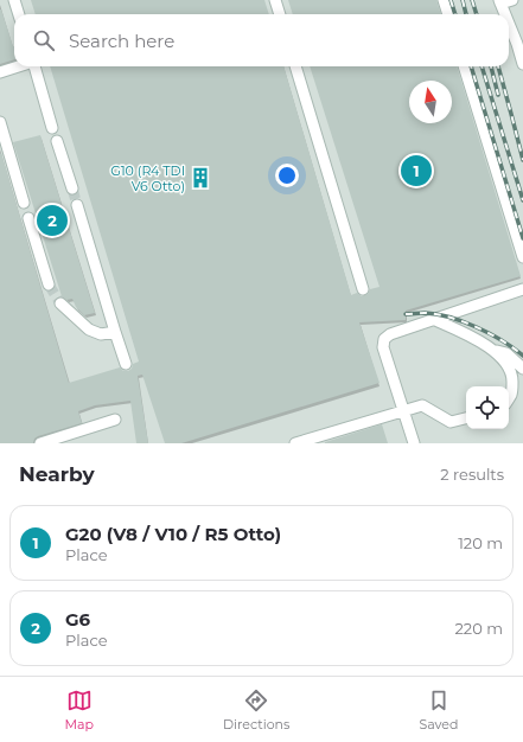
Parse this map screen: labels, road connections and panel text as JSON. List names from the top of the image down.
{
  "places": {
    "building": ["G10 (R4 TDI V6 Otto)"]
  },
  "north": "top",
  "page": {
    "search": "Search here",
    "pins": ["1", "2"],
    "heading": ["Nearby", "2 results"],
    "list": [
      {
        "mark": "1",
        "name": "G20 (V8 / V10 / R5 Otto)",
        "note": "Place",
        "value": "120 m"
      },
      {
        "mark": "2",
        "name": "G6",
        "note": "Place",
        "value": "220 m"
      }
    ],
    "nav": ["Map", "Directions", "Saved"]
  }
}
